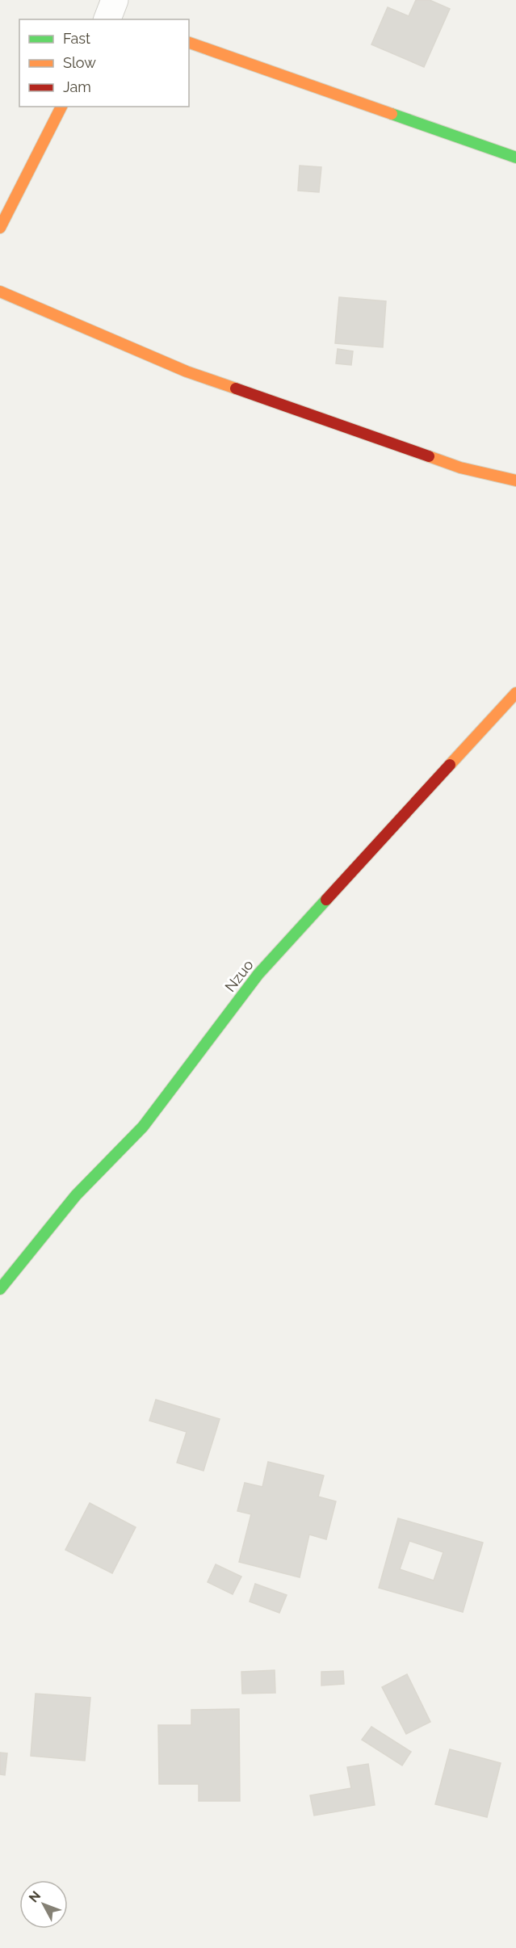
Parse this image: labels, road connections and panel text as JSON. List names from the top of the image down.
{
  "streets": {
    "street": ["Nzuo"]
  },
  "legend": ["Fast", "Slow", "Jam"],
  "north": "top left"
}
